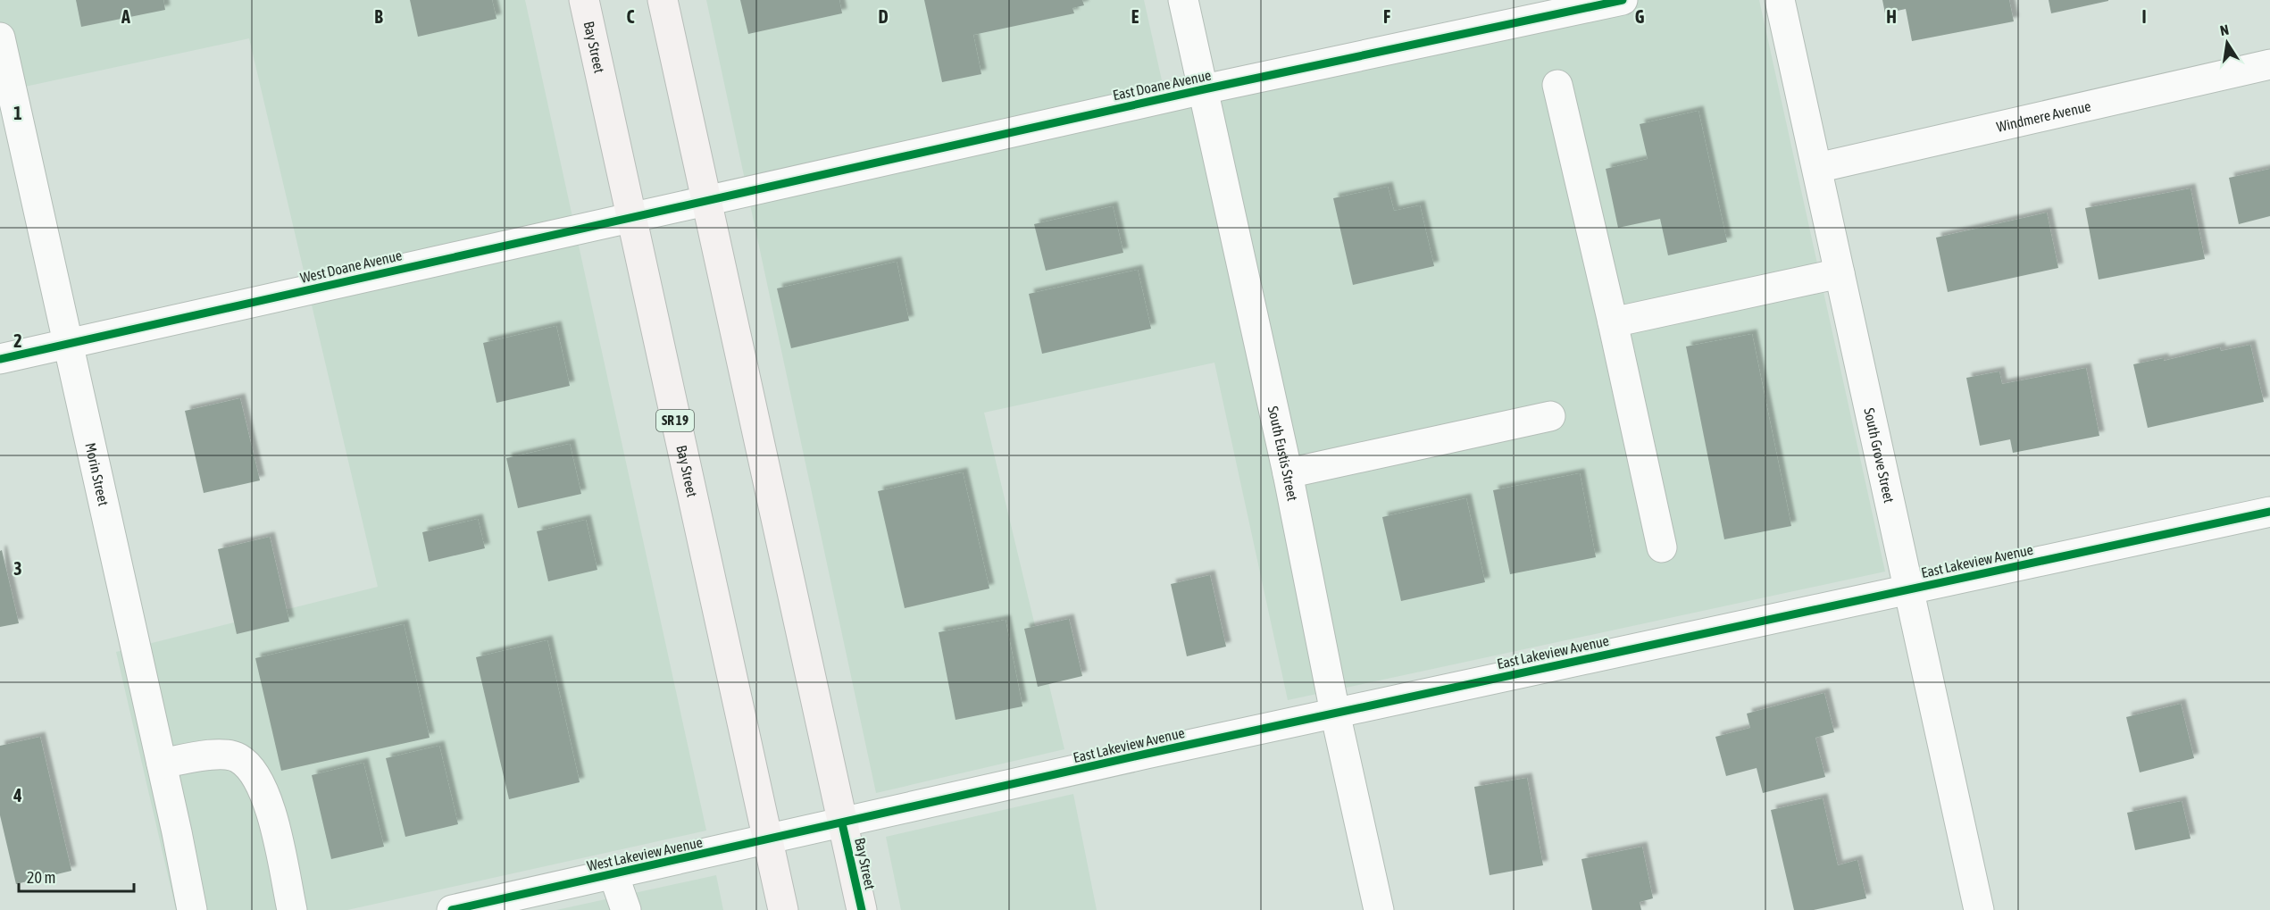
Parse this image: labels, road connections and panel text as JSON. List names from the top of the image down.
{
  "streets": {
    "main road": ["Bay Street", "SR 19"],
    "street": [
      "East Doane Avenue",
      "Windmere Avenue",
      "West Doane Avenue",
      "South Eustis Street",
      "South Grove Street",
      "Morin Street",
      "East Lakeview Avenue",
      "West Lakeview Avenue"
    ]
  },
  "crossings": [
    ["Bay Street", "East Doane Avenue"],
    ["Bay Street", "West Doane Avenue"],
    ["Bay Street", "East Lakeview Avenue"],
    ["Bay Street", "West Lakeview Avenue"],
    ["East Doane Avenue", "West Doane Avenue"],
    ["East Doane Avenue", "South Eustis Street"],
    ["Windmere Avenue", "South Grove Street"],
    ["West Doane Avenue", "Morin Street"],
    ["South Eustis Street", "East Lakeview Avenue"],
    ["South Grove Street", "East Lakeview Avenue"],
    ["East Lakeview Avenue", "West Lakeview Avenue"]
  ],
  "scale_bar": "20 m",
  "north": "top",
  "grid": {
    "columns": [
      "A",
      "B",
      "C",
      "D",
      "E",
      "F",
      "G",
      "H",
      "I"
    ],
    "rows": [
      "1",
      "2",
      "3",
      "4"
    ]
  }
}
